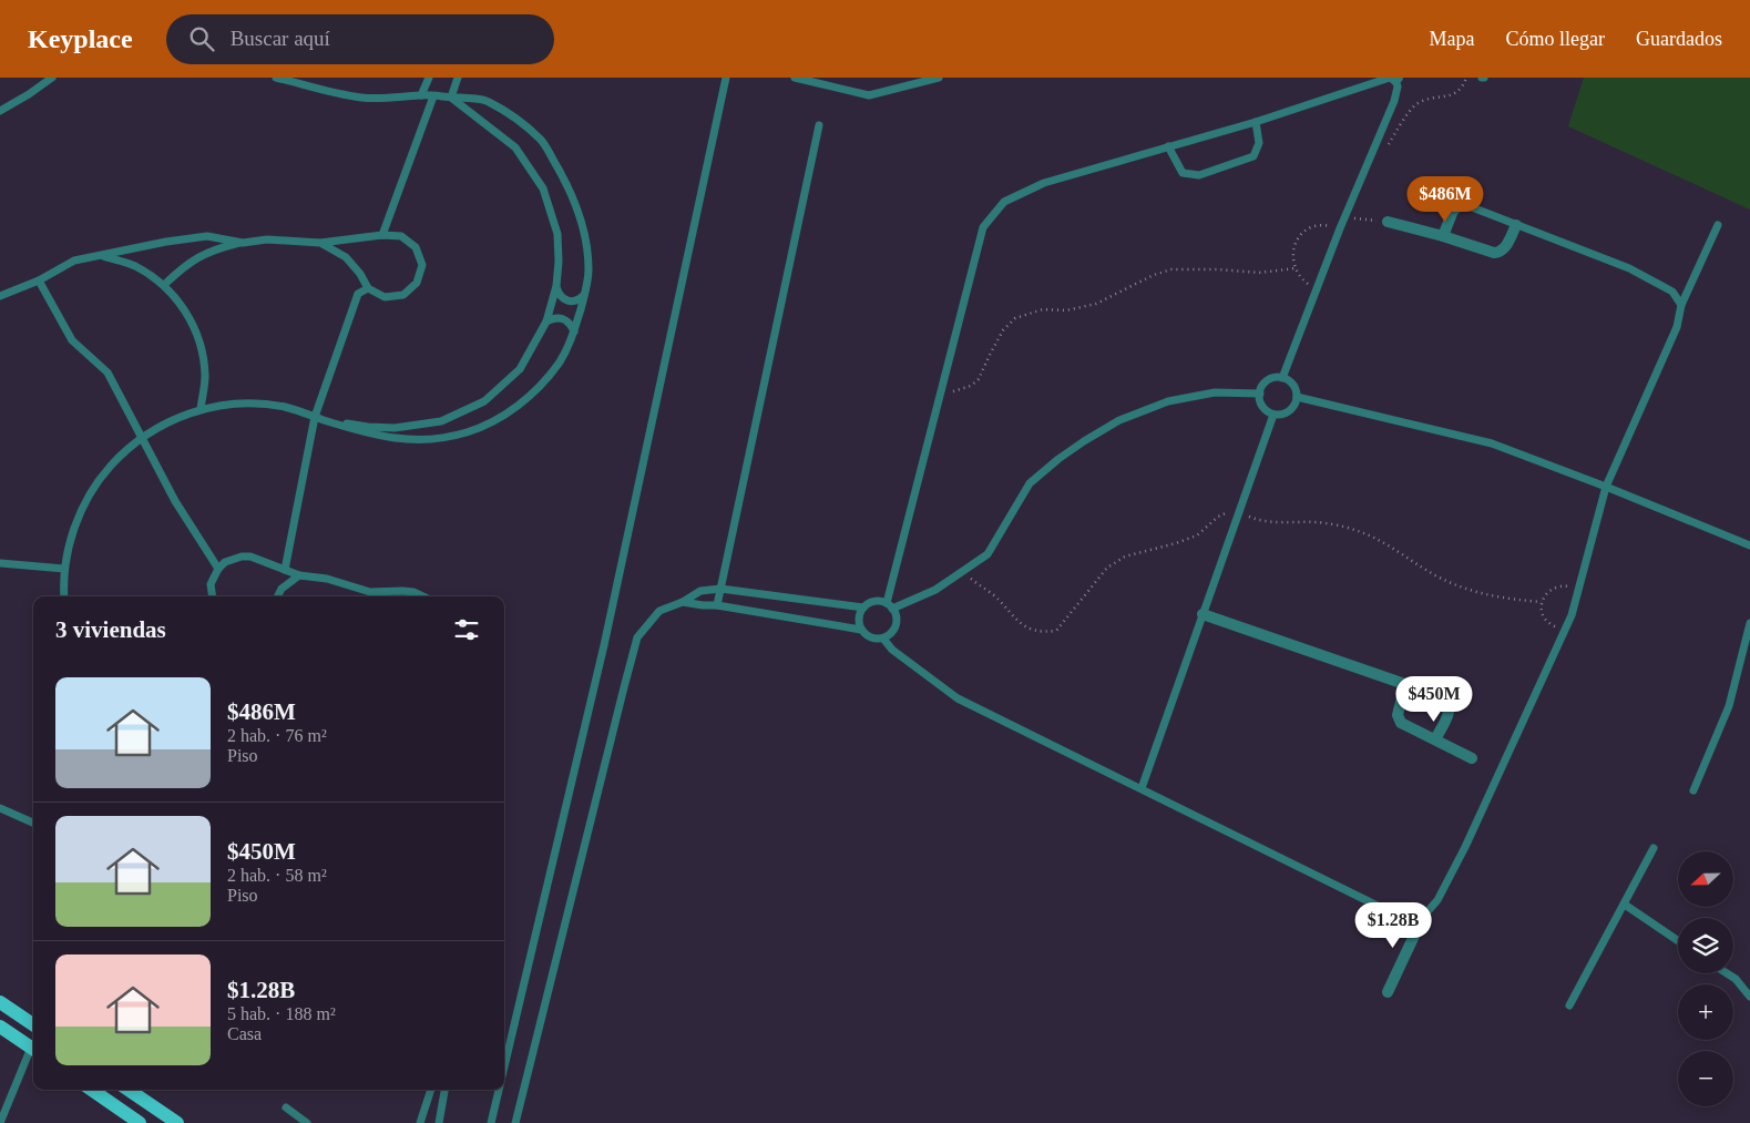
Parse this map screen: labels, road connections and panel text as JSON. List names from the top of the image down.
{
  "north": "left",
  "page": {
    "header": "Keyplace",
    "search": "Buscar aquí",
    "nav": ["Mapa", "Cómo llegar", "Guardados"],
    "price": ["$486M", "$450M", "$1.28B"],
    "heading": "3 viviendas",
    "list": [
      {
        "name": "$486M",
        "note": "2 hab. · 76 m² · Piso"
      },
      {
        "name": "$450M",
        "note": "2 hab. · 58 m² · Piso"
      },
      {
        "name": "$1.28B",
        "note": "5 hab. · 188 m² · Casa"
      }
    ],
    "map_buttons": ["+", "−"]
  }
}
